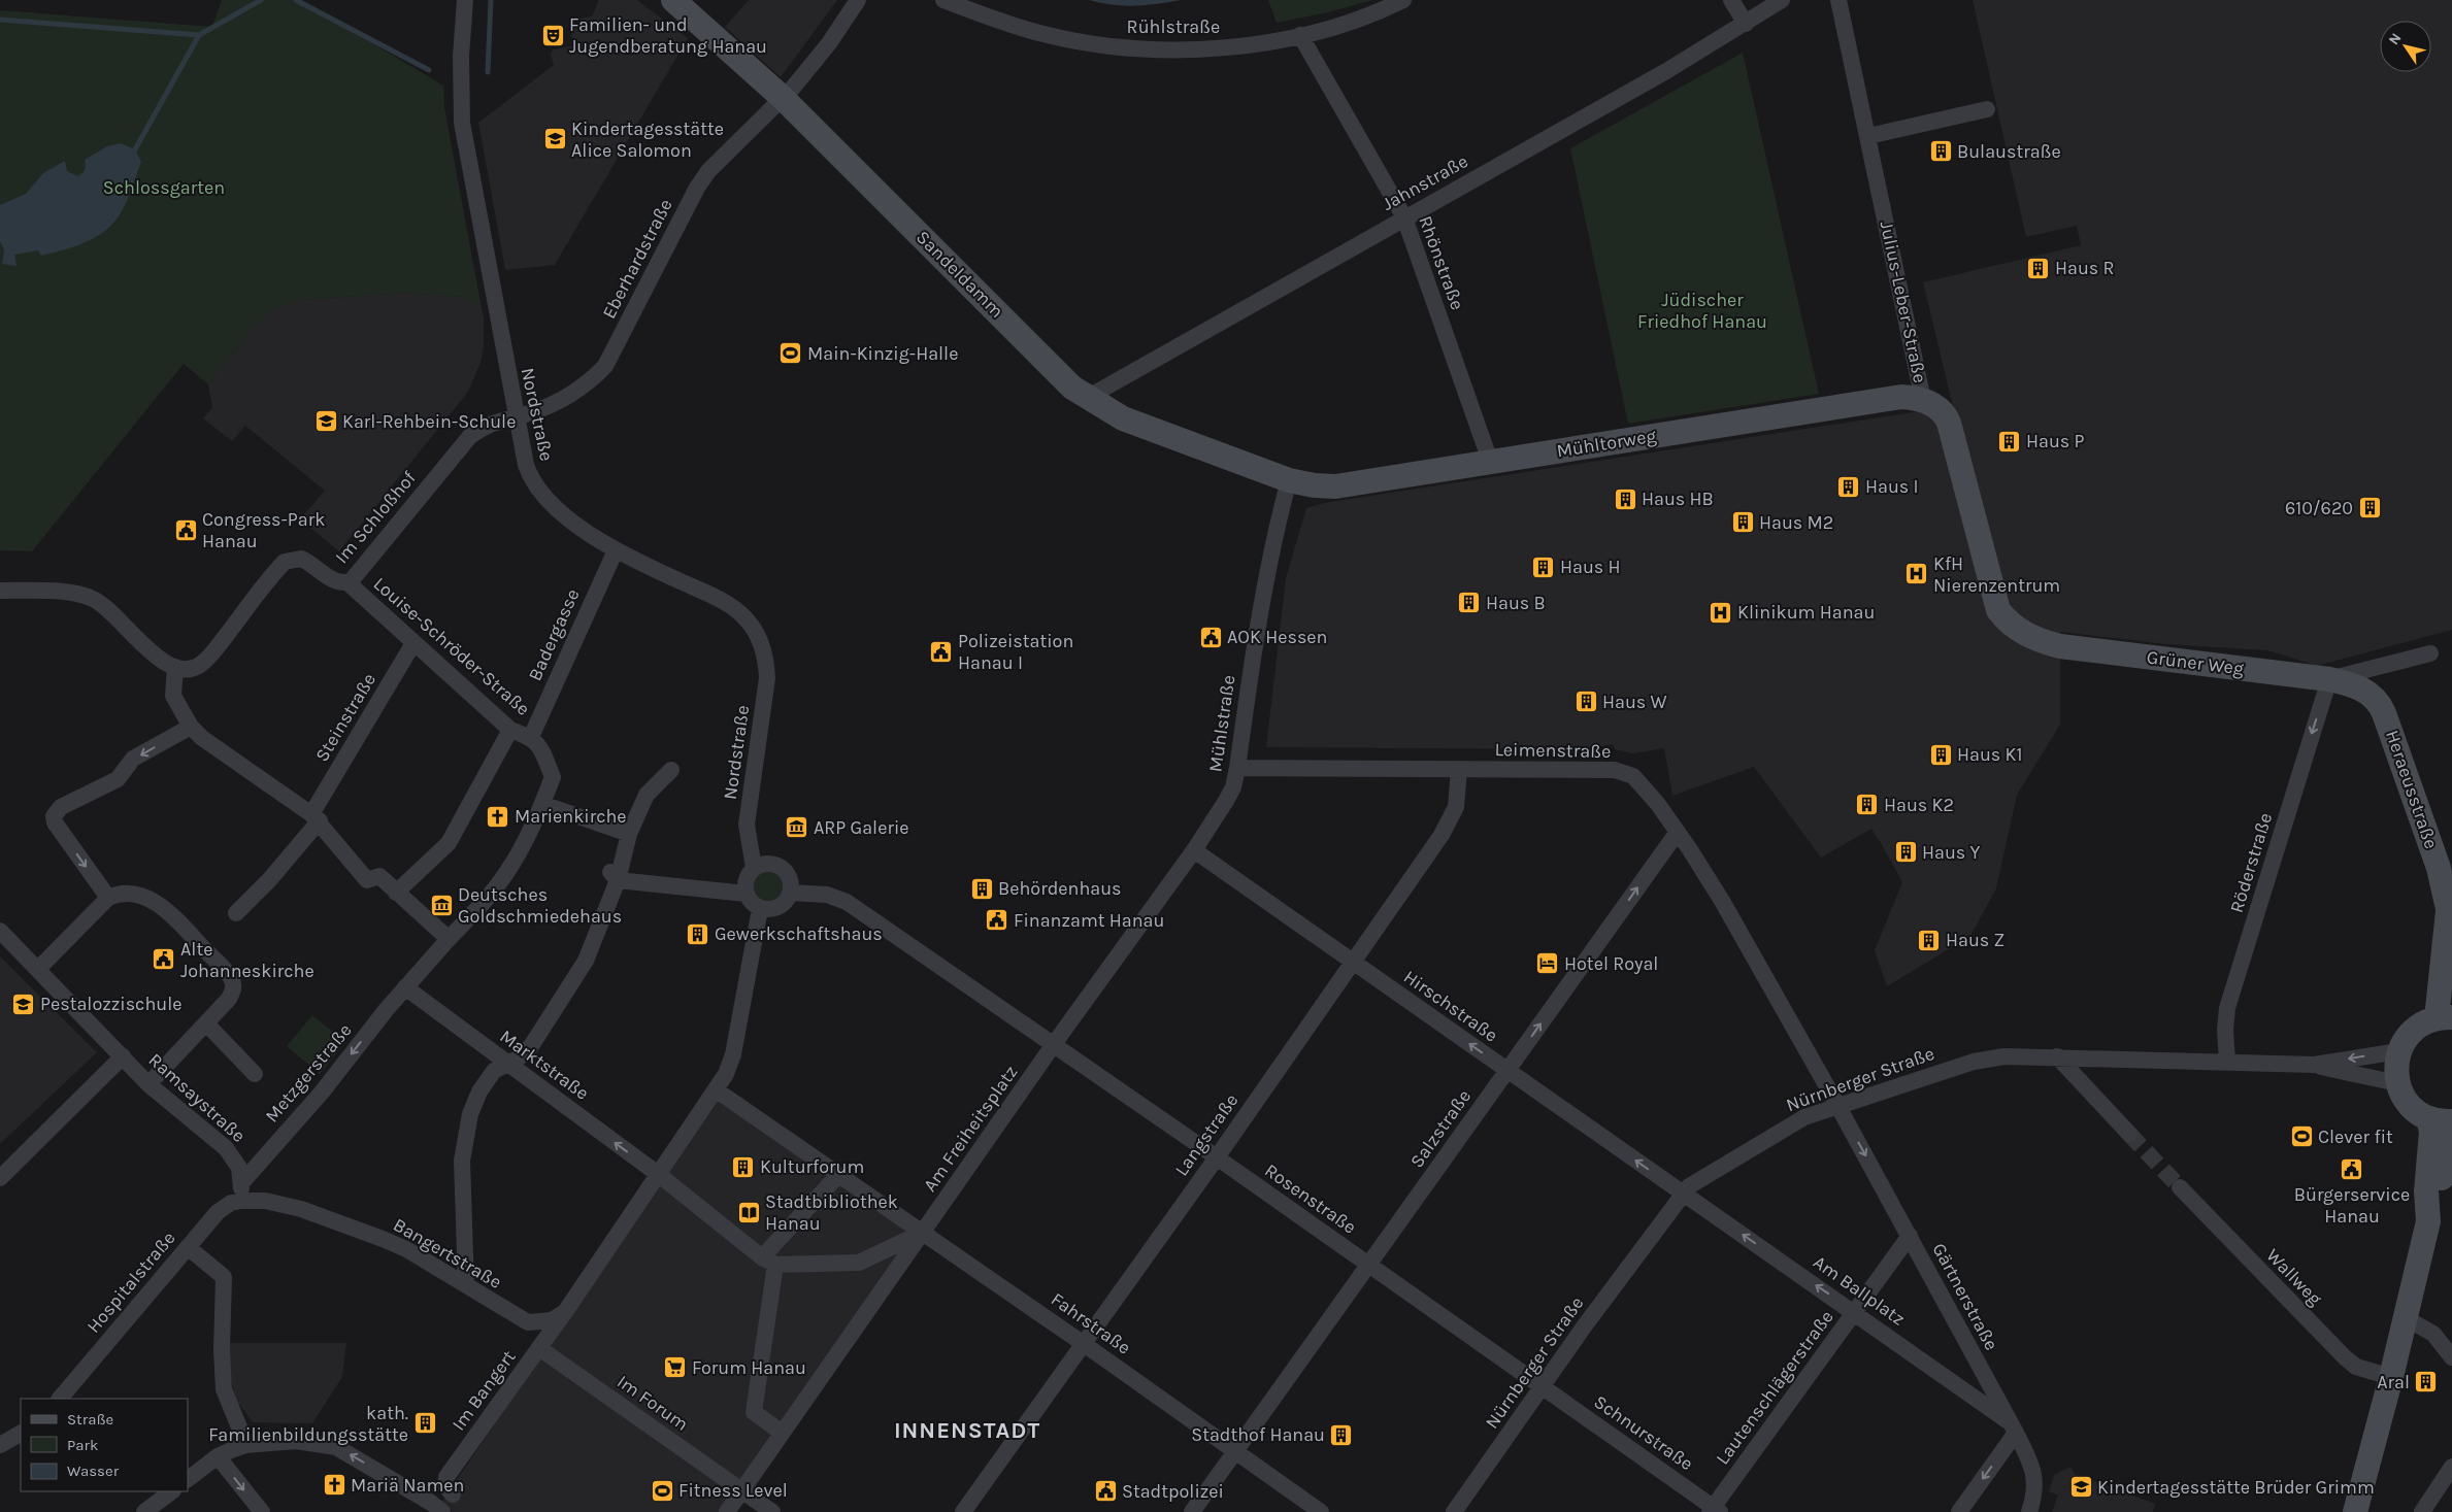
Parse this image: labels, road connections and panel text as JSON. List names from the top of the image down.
{
  "streets": {
    "street": [
      "Rühlstraße",
      "Jahnstraße",
      "Eberhardstraße",
      "Rhönstraße",
      "Sandeldamm",
      "Julius-Leber-Straße",
      "Nordstraße",
      "Mühltorweg",
      "Im Schloßhof",
      "Badergasse",
      "Louise-Schröder-Straße",
      "Grüner Weg",
      "Steinstraße",
      "Mühlstraße",
      "Leimenstraße",
      "Heraeusstraße",
      "Röderstraße",
      "Hirschstraße",
      "Marktstraße",
      "Metzgerstraße",
      "Nürnberger Straße",
      "Ramsaystraße",
      "Am Freiheitsplatz",
      "Salzstraße",
      "Langstraße",
      "Rosenstraße",
      "Bangertstraße",
      "Wallweg",
      "Hospitalstraße",
      "Am Ballplatz",
      "Gärtnerstraße",
      "Fahrstraße",
      "Lautenschlägerstraße",
      "Im Bangert",
      "Im Forum",
      "Schnurstraße"
    ]
  },
  "crossings": [
    ["Rühlstraße", "Rhönstraße"],
    ["Jahnstraße", "Rhönstraße"],
    ["Jahnstraße", "Sandeldamm"],
    ["Eberhardstraße", "Sandeldamm"],
    ["Eberhardstraße", "Nordstraße"],
    ["Eberhardstraße", "Im Schloßhof"],
    ["Rhönstraße", "Mühltorweg"],
    ["Sandeldamm", "Mühltorweg"],
    ["Sandeldamm", "Mühlstraße"],
    ["Julius-Leber-Straße", "Mühltorweg"],
    ["Julius-Leber-Straße", "Grüner Weg"],
    ["Nordstraße", "Im Schloßhof"],
    ["Nordstraße", "Badergasse"],
    ["Mühltorweg", "Mühlstraße"],
    ["Im Schloßhof", "Louise-Schröder-Straße"],
    ["Badergasse", "Louise-Schröder-Straße"],
    ["Badergasse", "Metzgerstraße"],
    ["Louise-Schröder-Straße", "Steinstraße"],
    ["Louise-Schröder-Straße", "Metzgerstraße"],
    ["Grüner Weg", "Heraeusstraße"],
    ["Grüner Weg", "Röderstraße"],
    ["Mühlstraße", "Leimenstraße"],
    ["Mühlstraße", "Hirschstraße"],
    ["Mühlstraße", "Am Freiheitsplatz"],
    ["Mühlstraße", "Rosenstraße"],
    ["Leimenstraße", "Nürnberger Straße"],
    ["Leimenstraße", "Salzstraße"],
    ["Leimenstraße", "Langstraße"],
    ["Leimenstraße", "Gärtnerstraße"],
    ["Röderstraße", "Nürnberger Straße"],
    ["Hirschstraße", "Nürnberger Straße"],
    ["Hirschstraße", "Salzstraße"],
    ["Hirschstraße", "Langstraße"],
    ["Hirschstraße", "Am Ballplatz"],
    ["Marktstraße", "Metzgerstraße"],
    ["Metzgerstraße", "Ramsaystraße"],
    ["Nürnberger Straße", "Rosenstraße"],
    ["Nürnberger Straße", "Am Ballplatz"],
    ["Nürnberger Straße", "Gärtnerstraße"],
    ["Nürnberger Straße", "Schnurstraße"],
    ["Ramsaystraße", "Bangertstraße"],
    ["Ramsaystraße", "Hospitalstraße"],
    ["Am Freiheitsplatz", "Rosenstraße"],
    ["Am Freiheitsplatz", "Fahrstraße"],
    ["Am Freiheitsplatz", "Im Forum"],
    ["Salzstraße", "Rosenstraße"],
    ["Salzstraße", "Fahrstraße"],
    ["Langstraße", "Rosenstraße"],
    ["Langstraße", "Fahrstraße"],
    ["Rosenstraße", "Schnurstraße"],
    ["Bangertstraße", "Hospitalstraße"],
    ["Bangertstraße", "Im Bangert"],
    ["Am Ballplatz", "Gärtnerstraße"],
    ["Am Ballplatz", "Lautenschlägerstraße"],
    ["Gärtnerstraße", "Lautenschlägerstraße"],
    ["Lautenschlägerstraße", "Schnurstraße"],
    ["Im Bangert", "Im Forum"]
  ],
  "one_way": [
    "Röderstraße",
    "Hirschstraße",
    "Marktstraße",
    "Salzstraße",
    "Am Ballplatz"
  ],
  "districts": ["INNENSTADT"],
  "parks": ["Schlossgarten", "Jüdischer Friedhof Hanau"],
  "places": {
    "theatre": ["Familien- und Jugendberatung Hanau"],
    "school or university": [
      "Kindertagesstätte Alice Salomon",
      "Karl-Rehbein-Schule",
      "Pestalozzischule",
      "Kindertagesstätte Brüder Grimm"
    ],
    "building": [
      "Bulaustraße",
      "Haus R",
      "Haus P",
      "Haus I",
      "Haus HB",
      "610/620",
      "Haus M2",
      "Haus H",
      "Haus B",
      "Haus W",
      "Haus K1",
      "Haus K2",
      "Haus Y",
      "Behördenhaus",
      "Gewerkschaftshaus",
      "Haus Z",
      "Kulturforum",
      "Aral",
      "kath. Familienbildungsstätte",
      "Stadthof Hanau"
    ],
    "sports": ["Main-Kinzig-Halle", "Clever fit", "Fitness Level"],
    "public building": [
      "Congress-Park Hanau",
      "AOK Hessen",
      "Polizeistation Hanau I",
      "Finanzamt Hanau",
      "Alte Johanneskirche",
      "Bürgerservice Hanau",
      "Stadtpolizei"
    ],
    "hospital": ["KfH Nierenzentrum", "Klinikum Hanau"],
    "church": ["Marienkirche", "Mariä Namen"],
    "museum": ["ARP Galerie", "Deutsches Goldschmiedehaus"],
    "hotel": ["Hotel Royal"],
    "library": ["Stadtbibliothek Hanau"],
    "supermarket": ["Forum Hanau"]
  },
  "legend": ["Straße", "Park", "Wasser"],
  "north": "top left"
}
